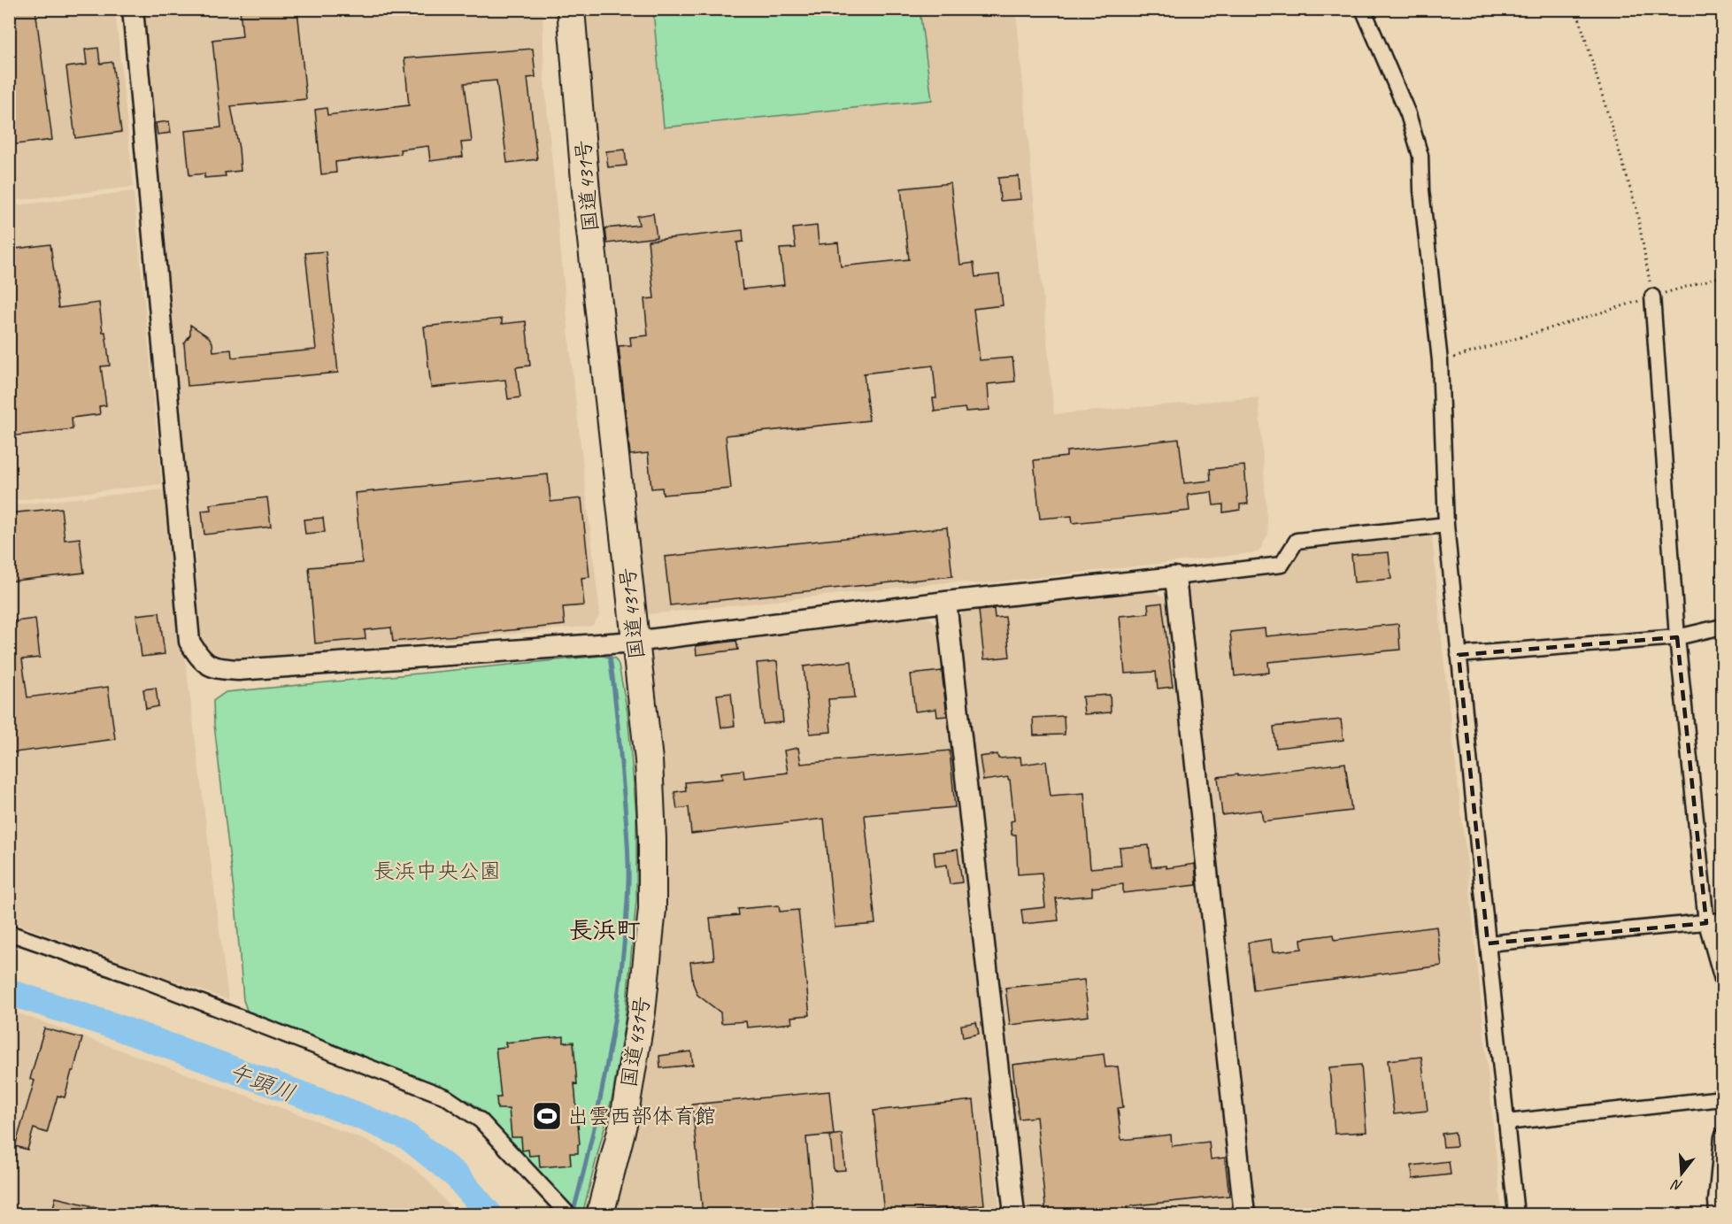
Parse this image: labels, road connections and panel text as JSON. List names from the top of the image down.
{
  "streets": {
    "highway": ["国道431号"]
  },
  "districts": ["長浜町"],
  "water": ["午頭川"],
  "parks": ["長浜中央公園"],
  "places": {
    "sports": ["出雲西部体育館"]
  },
  "north": "bottom"
}
